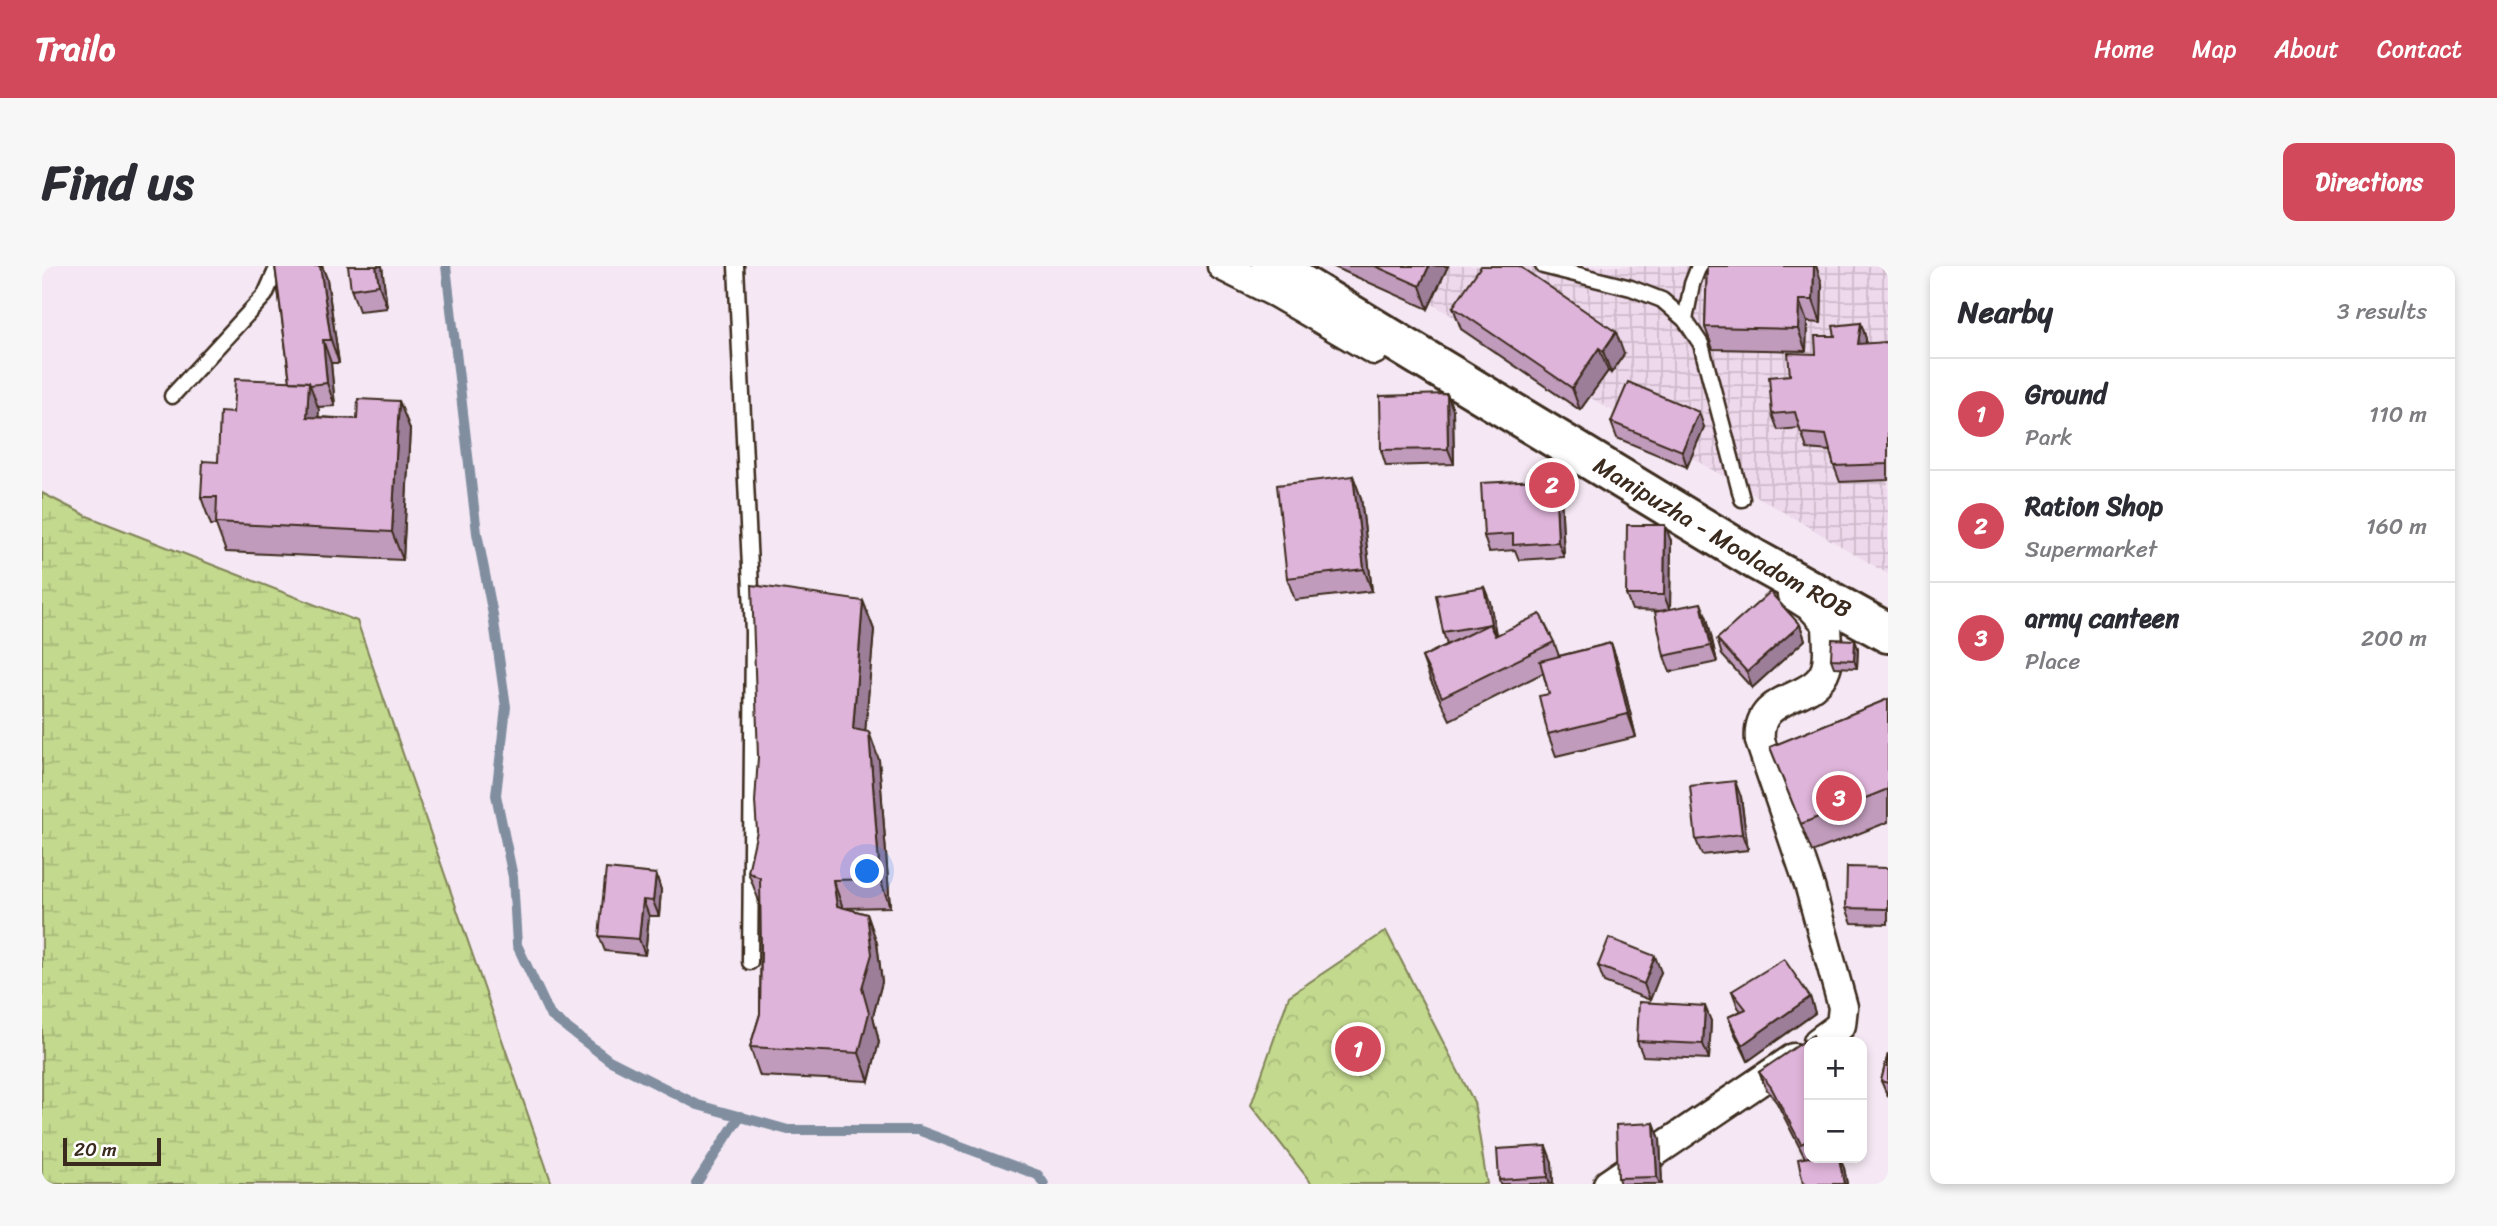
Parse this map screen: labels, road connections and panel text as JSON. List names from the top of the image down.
{
  "streets": {
    "main road": ["Manipuzha - Mooladom ROB"]
  },
  "scale_bar": "20 m",
  "page": {
    "header": "Trailo",
    "nav": [
      "Home",
      "Map",
      "About",
      "Contact"
    ],
    "title": "Find us",
    "buttons": "Directions",
    "heading": ["Nearby", "3 results"],
    "list": [
      {
        "mark": "1",
        "name": "Ground",
        "note": "Park",
        "value": "110 m"
      },
      {
        "mark": "2",
        "name": "Ration Shop",
        "note": "Supermarket",
        "value": "160 m"
      },
      {
        "mark": "3",
        "name": "army canteen",
        "note": "Place",
        "value": "200 m"
      }
    ],
    "pins": ["2", "3", "1"],
    "map_buttons": ["+", "−"],
    "scale": "20 m"
  }
}
